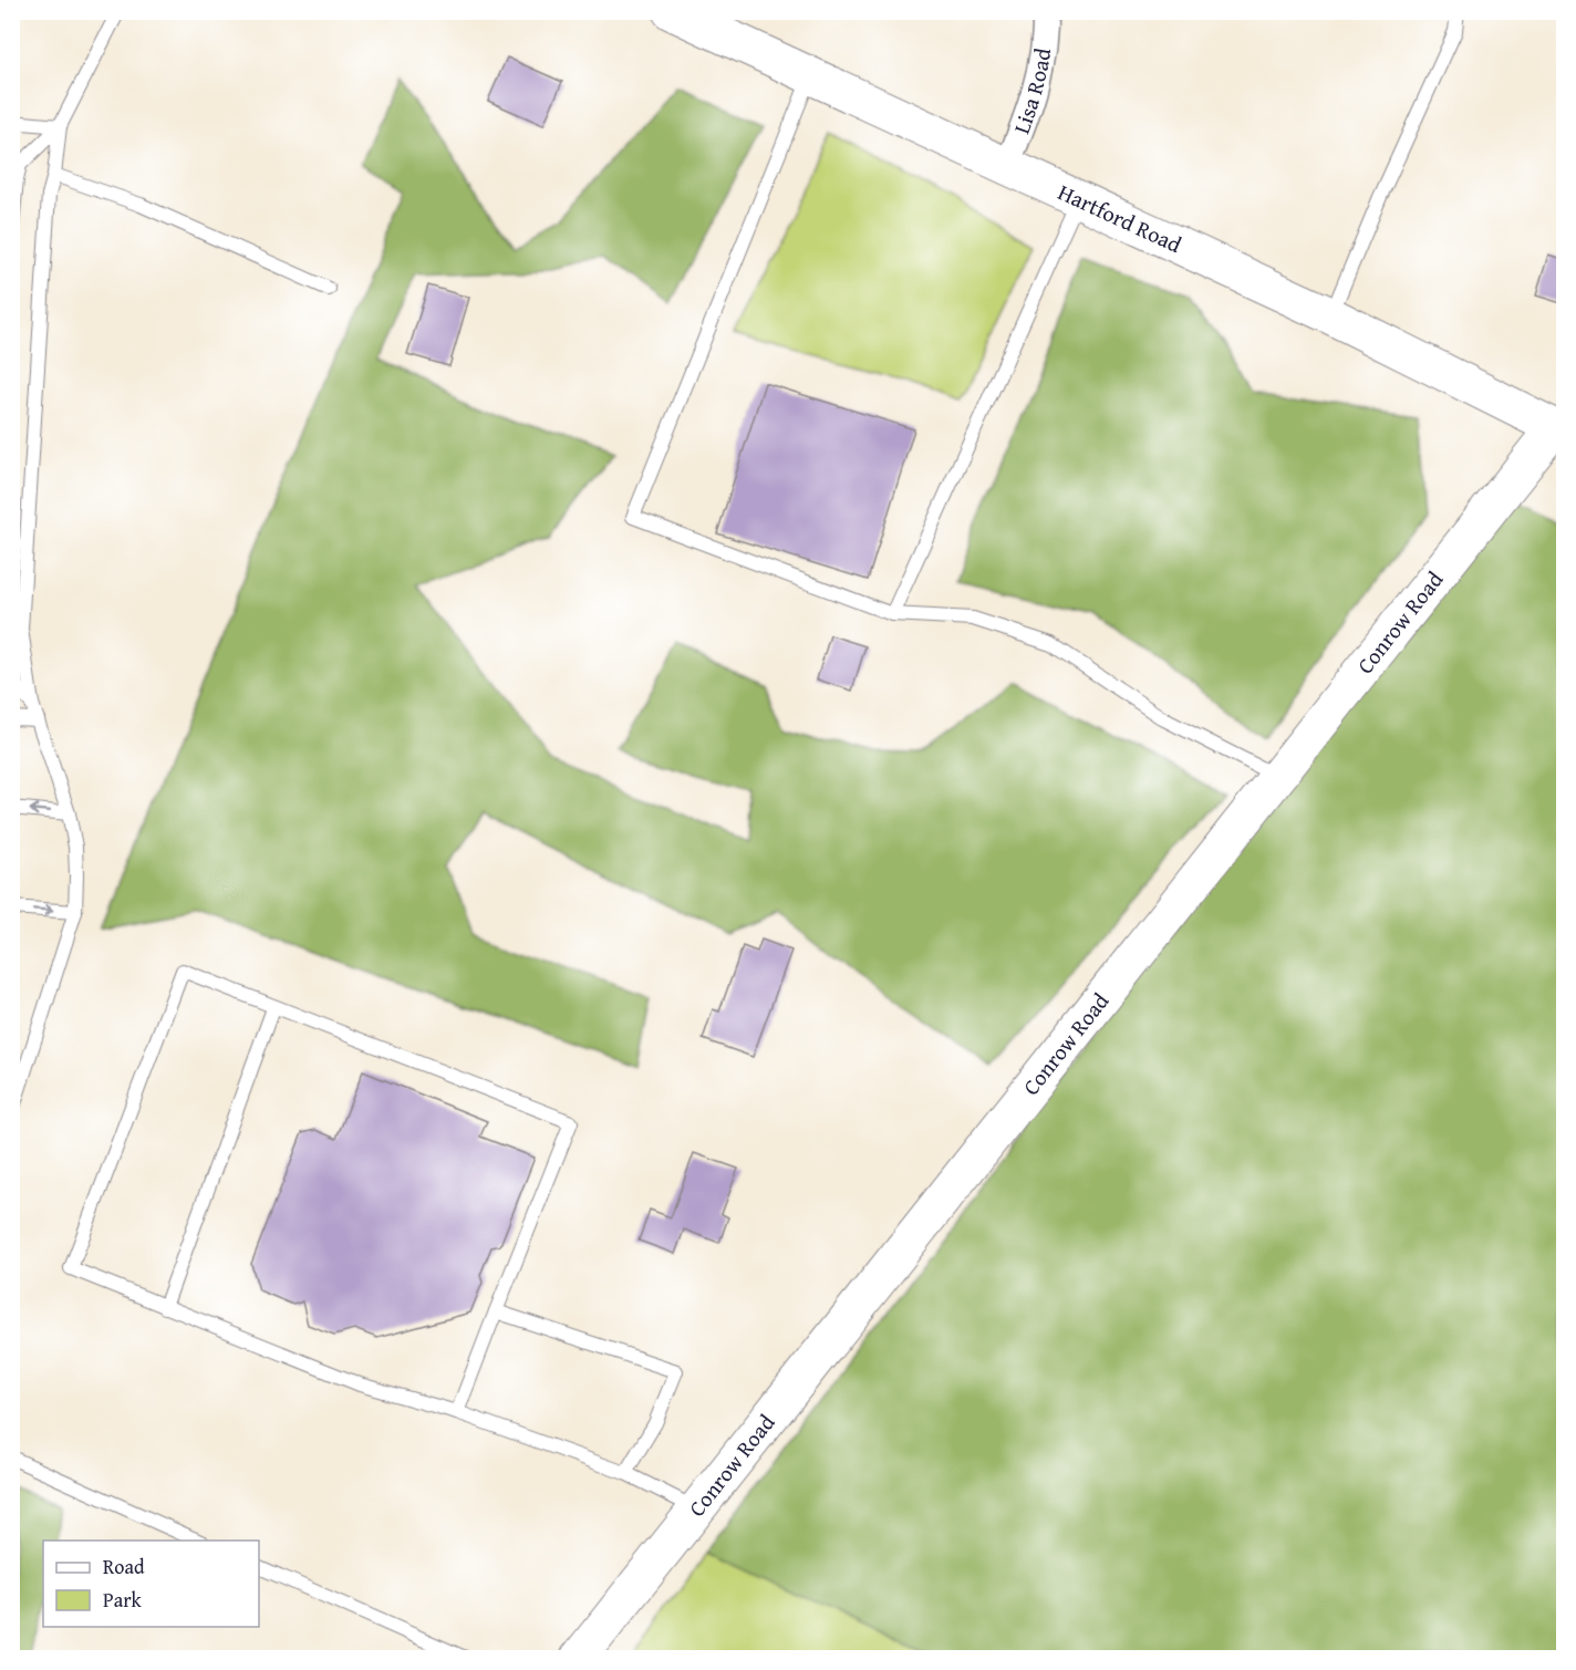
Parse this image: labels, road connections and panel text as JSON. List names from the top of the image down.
{
  "streets": {
    "street": ["Lisa Road", "Hartford Road", "Conrow Road"]
  },
  "crossings": [
    ["Lisa Road", "Hartford Road"],
    ["Hartford Road", "Conrow Road"]
  ],
  "legend": ["Road", "Park"]
}
